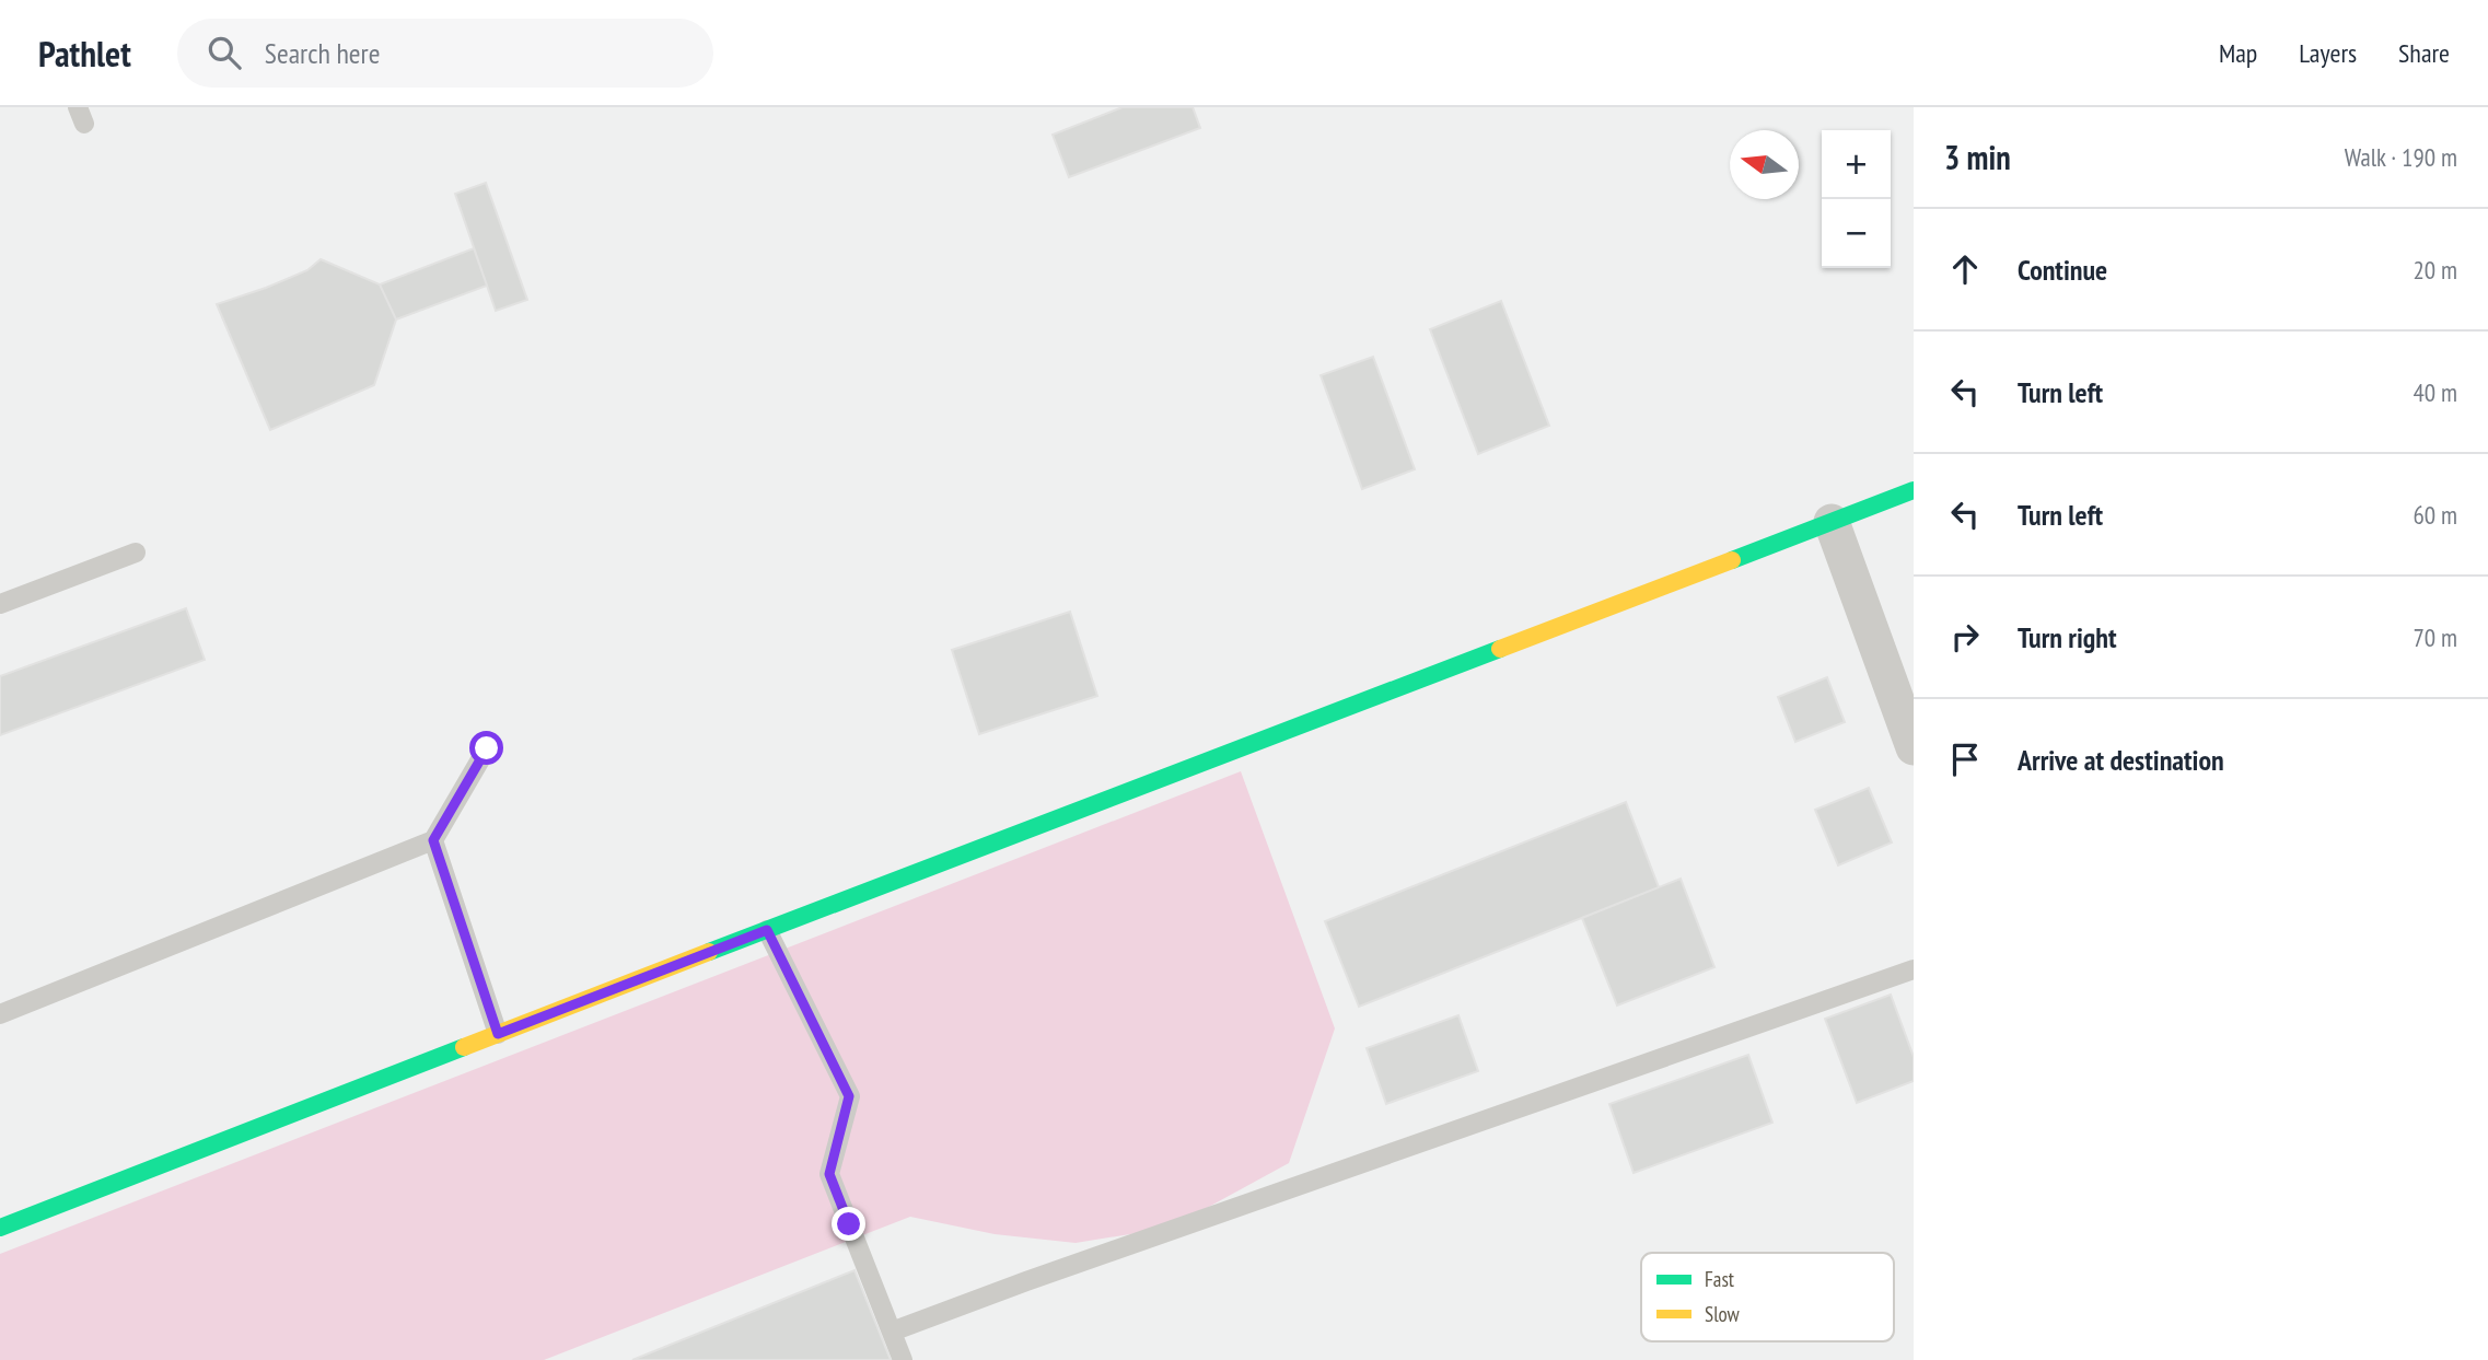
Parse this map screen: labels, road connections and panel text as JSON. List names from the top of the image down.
{
  "legend": ["Fast", "Slow"],
  "north": "left",
  "page": {
    "header": "Pathlet",
    "search": "Search here",
    "nav": ["Map", "Layers", "Share"],
    "heading": ["3 min", "Walk · 190 m"],
    "map_buttons": ["+", "−"],
    "list": [
      ["Continue", "20 m"],
      ["Turn left", "40 m"],
      ["Turn left", "60 m"],
      ["Turn right", "70 m"],
      "Arrive at destination"
    ]
  }
}
